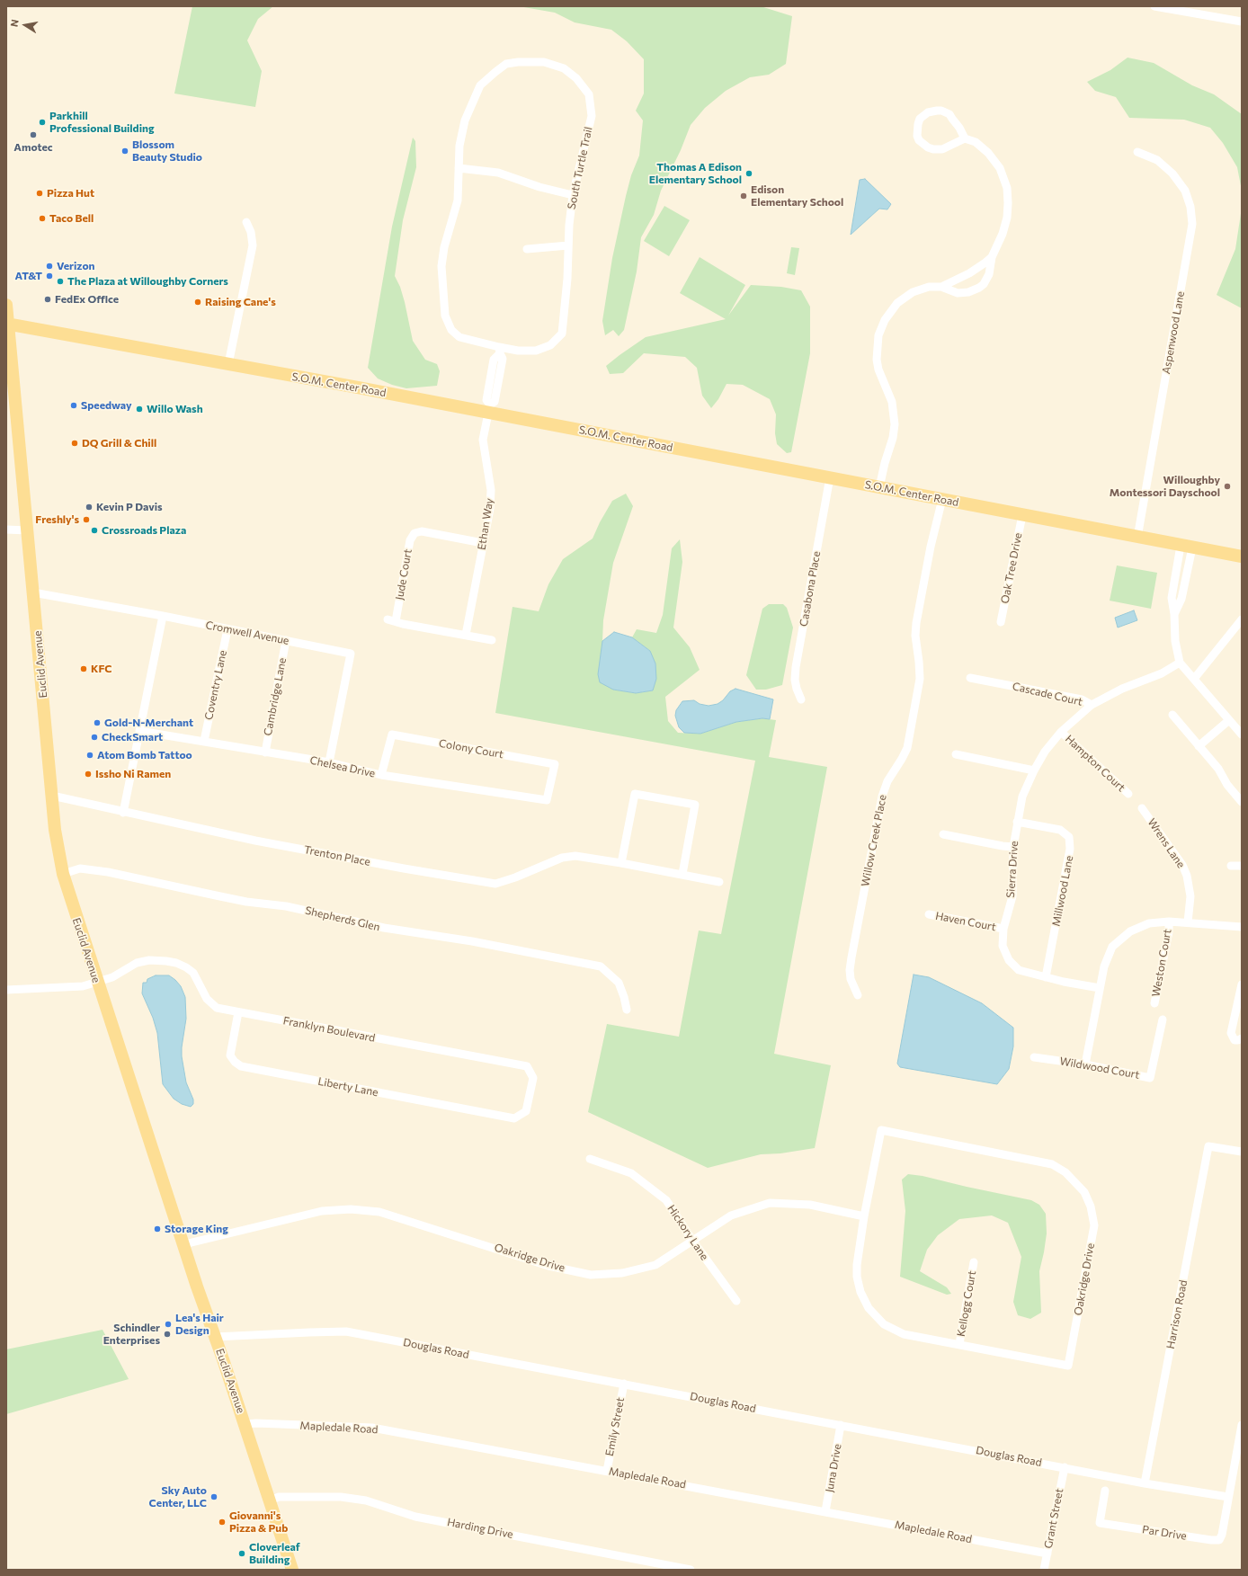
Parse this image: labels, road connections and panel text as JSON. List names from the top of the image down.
{
  "streets": {
    "main road": ["S.O.M. Center Road", "Euclid Avenue"],
    "street": [
      "South Turtle Trail",
      "Aspenwood Lane",
      "Ethan Way",
      "Oak Tree Drive",
      "Jude Court",
      "Casabona Place",
      "Cromwell Avenue",
      "Coventry Lane",
      "Cascade Court",
      "Cambridge Lane",
      "Colony Court",
      "Hampton Court",
      "Chelsea Drive",
      "Willow Creek Place",
      "Wrens Lane",
      "Trenton Place",
      "Sierra Drive",
      "Millwood Lane",
      "Shepherds Glen",
      "Haven Court",
      "Weston Court",
      "Franklyn Boulevard",
      "Wildwood Court",
      "Liberty Lane",
      "Hickory Lane",
      "Oakridge Drive",
      "Kellogg Court",
      "Harrison Road",
      "Douglas Road",
      "Emily Street",
      "Mapledale Road",
      "Juna Drive",
      "Grant Street",
      "Harding Drive",
      "Par Drive"
    ]
  },
  "crossings": [
    ["South Turtle Trail", "Ethan Way"],
    ["Aspenwood Lane", "S.O.M. Center Road"],
    ["S.O.M. Center Road", "Ethan Way"],
    ["S.O.M. Center Road", "Oak Tree Drive"],
    ["S.O.M. Center Road", "Casabona Place"],
    ["S.O.M. Center Road", "Euclid Avenue"],
    ["S.O.M. Center Road", "Willow Creek Place"],
    ["Ethan Way", "Jude Court"],
    ["Cromwell Avenue", "Euclid Avenue"],
    ["Cromwell Avenue", "Coventry Lane"],
    ["Cromwell Avenue", "Cambridge Lane"],
    ["Cromwell Avenue", "Chelsea Drive"],
    ["Euclid Avenue", "Trenton Place"],
    ["Euclid Avenue", "Shepherds Glen"],
    ["Euclid Avenue", "Franklyn Boulevard"],
    ["Euclid Avenue", "Oakridge Drive"],
    ["Euclid Avenue", "Douglas Road"],
    ["Euclid Avenue", "Mapledale Road"],
    ["Euclid Avenue", "Harding Drive"],
    ["Coventry Lane", "Chelsea Drive"],
    ["Cascade Court", "Sierra Drive"],
    ["Cambridge Lane", "Chelsea Drive"],
    ["Colony Court", "Chelsea Drive"],
    ["Hampton Court", "Sierra Drive"],
    ["Sierra Drive", "Millwood Lane"],
    ["Sierra Drive", "Haven Court"],
    ["Franklyn Boulevard", "Liberty Lane"],
    ["Hickory Lane", "Oakridge Drive"],
    ["Oakridge Drive", "Kellogg Court"],
    ["Harrison Road", "Douglas Road"],
    ["Douglas Road", "Emily Street"],
    ["Douglas Road", "Juna Drive"],
    ["Douglas Road", "Grant Street"],
    ["Douglas Road", "Par Drive"],
    ["Emily Street", "Mapledale Road"],
    ["Mapledale Road", "Juna Drive"],
    ["Mapledale Road", "Grant Street"]
  ],
  "places": [
    "Parkhill Professional Building",
    "Amotec",
    "Blossom Beauty Studio",
    "Thomas A Edison Elementary School",
    "Pizza Hut",
    "Edison Elementary School",
    "Taco Bell",
    "Verizon",
    "AT&T",
    "The Plaza at Willoughby Corners",
    "FedEx Office",
    "Raising Cane's",
    "Speedway",
    "Willo Wash",
    "DQ Grill & Chill",
    "Willoughby Montessori Dayschool",
    "Kevin P Davis",
    "Freshly's",
    "Crossroads Plaza",
    "KFC",
    "Gold-N-Merchant",
    "CheckSmart",
    "Atom Bomb Tattoo",
    "Issho Ni Ramen",
    "Storage King",
    "Lea's Hair Design",
    "Schindler Enterprises",
    "Sky Auto Center, LLC",
    "Giovanni's Pizza & Pub",
    "Cloverleaf Building"
  ],
  "north": "left"
}
